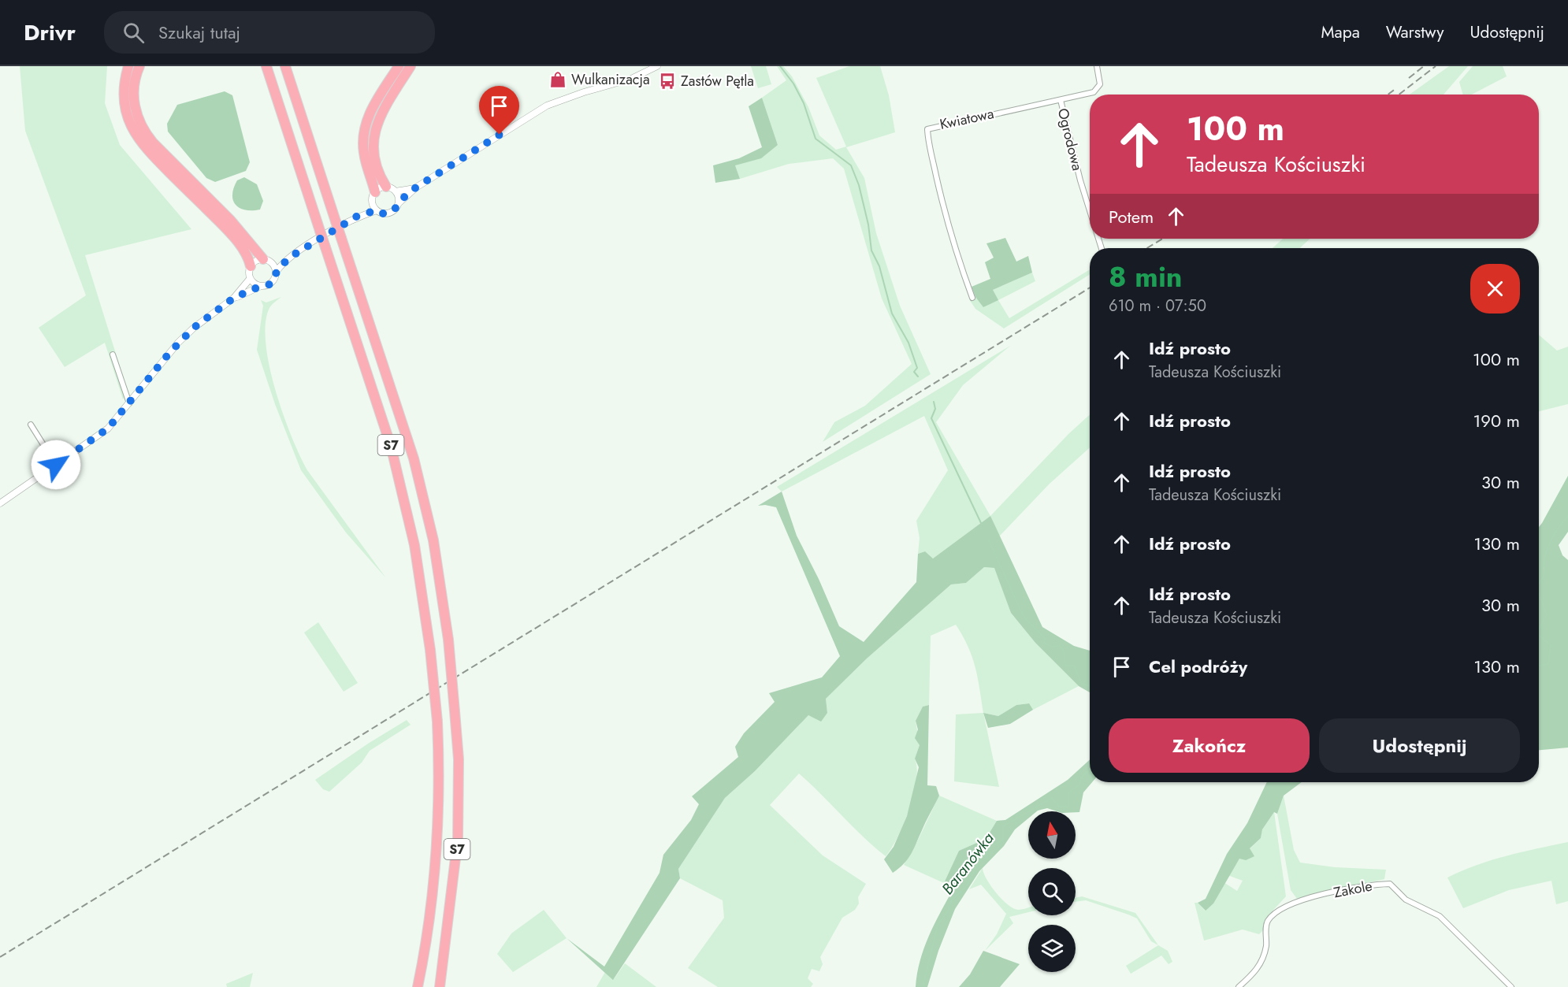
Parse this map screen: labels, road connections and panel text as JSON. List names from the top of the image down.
{
  "streets": {
    "highway": ["S7"],
    "street": ["Kwiatowa", "Ogrodowa", "Zakole"]
  },
  "crossings": [
    ["Kwiatowa", "Ogrodowa"]
  ],
  "water": ["Baranówka"],
  "places": {
    "shop": ["Wulkanizacja"],
    "bus stop": ["Zastów Pętla"]
  },
  "north": "top",
  "page": {
    "header": "Drivr",
    "search": "Szukaj tutaj",
    "nav": ["Mapa", "Warstwy", "Udostępnij"],
    "turn": ["100 m", "Tadeusza Kościuszki"],
    "then": "Potem",
    "heading": ["8 min", "610 m · 07:50"],
    "list": [
      {
        "name": "Idź prosto",
        "note": "Tadeusza Kościuszki",
        "value": "100 m"
      },
      {
        "name": "Idź prosto",
        "value": "190 m"
      },
      {
        "name": "Idź prosto",
        "note": "Tadeusza Kościuszki",
        "value": "30 m"
      },
      {
        "name": "Idź prosto",
        "value": "130 m"
      },
      {
        "name": "Idź prosto",
        "note": "Tadeusza Kościuszki",
        "value": "30 m"
      },
      {
        "name": "Cel podróży",
        "value": "130 m"
      }
    ],
    "buttons": ["Zakończ", "Udostępnij"]
  }
}
